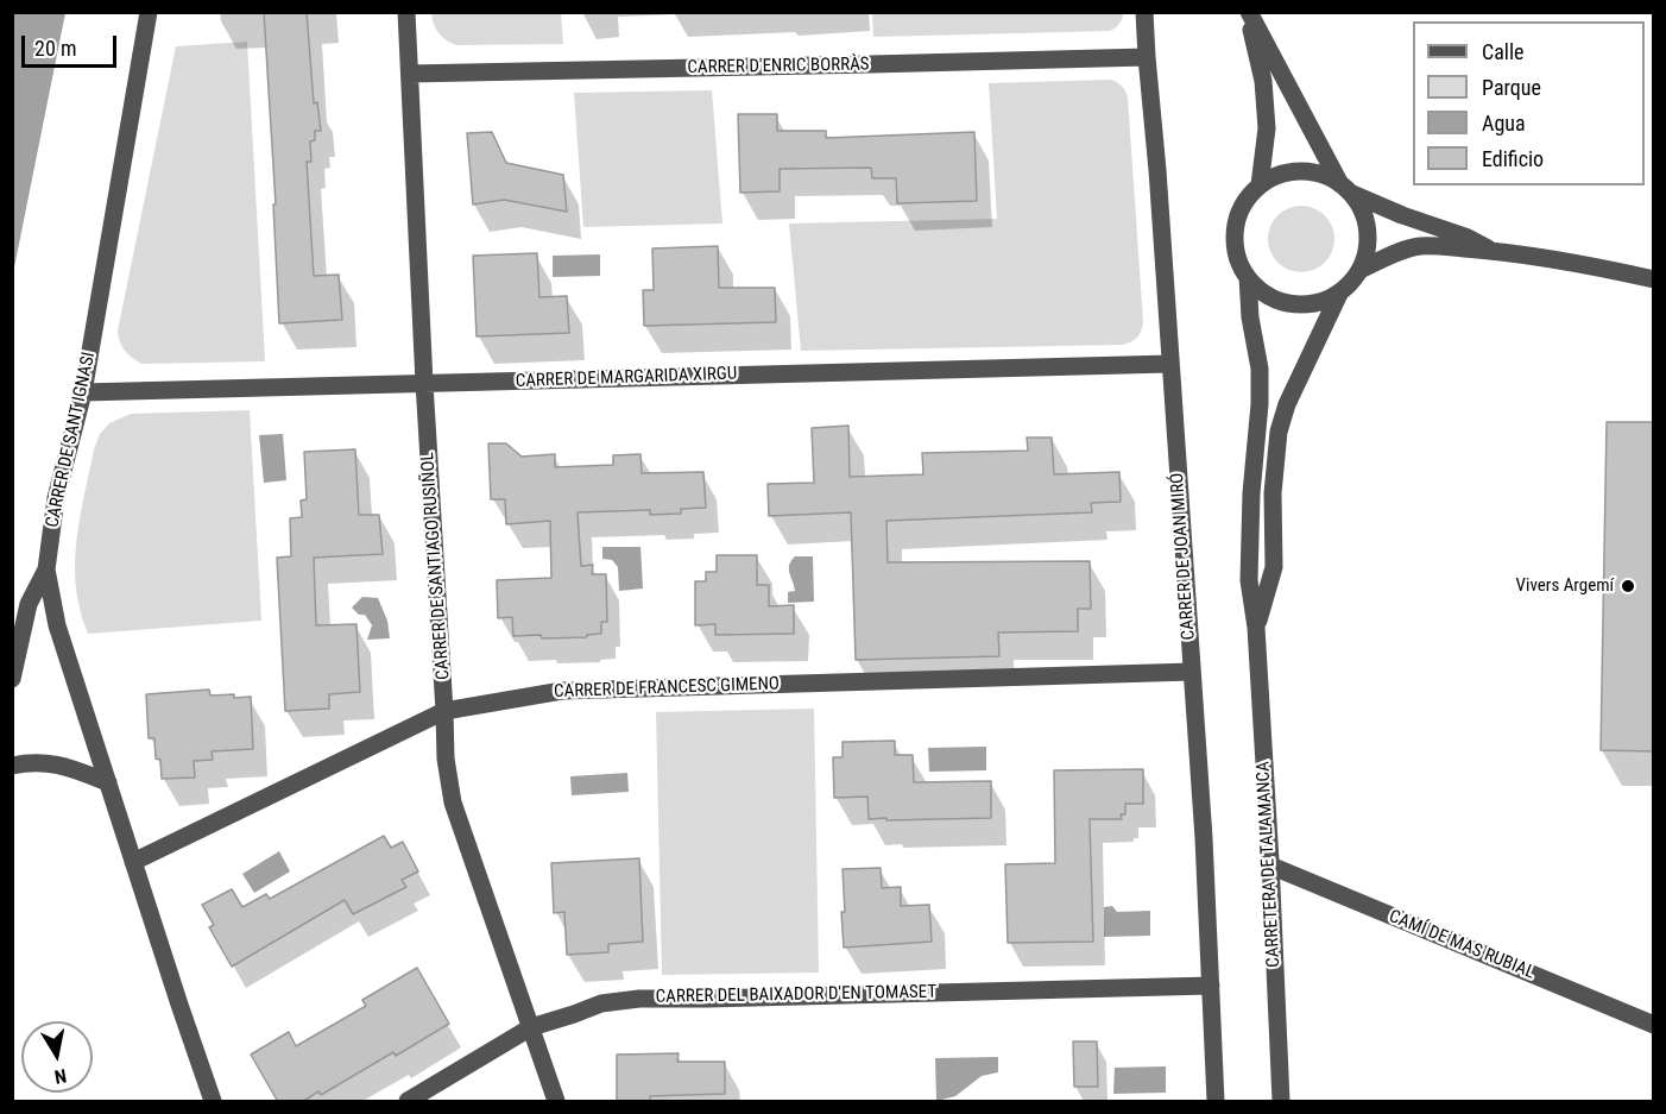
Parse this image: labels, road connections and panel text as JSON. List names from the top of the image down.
{
  "streets": {
    "street": [
      "CARRER D'ENRIC BORRÀS",
      "CARRER DE MARGARIDA XIRGU",
      "CARRER DE SANT IGNASI",
      "CARRER DE JOAN MIRÓ",
      "CARRER DE SANTIAGO RUSIÑOL",
      "CARRER DE FRANCESC GIMENO",
      "CARRETERA DE TALAMANCA",
      "CAMÍ DE MAS RUBIAL",
      "CARRER DEL BAIXADOR D'EN TOMASET"
    ]
  },
  "crossings": [
    ["CARRER D'ENRIC BORRÀS", "CARRER DE JOAN MIRÓ"],
    ["CARRER D'ENRIC BORRÀS", "CARRER DE SANTIAGO RUSIÑOL"],
    ["CARRER DE MARGARIDA XIRGU", "CARRER DE SANT IGNASI"],
    ["CARRER DE MARGARIDA XIRGU", "CARRER DE JOAN MIRÓ"],
    ["CARRER DE MARGARIDA XIRGU", "CARRER DE SANTIAGO RUSIÑOL"],
    ["CARRER DE SANT IGNASI", "CARRER DE FRANCESC GIMENO"],
    ["CARRER DE JOAN MIRÓ", "CARRER DE FRANCESC GIMENO"],
    ["CARRER DE JOAN MIRÓ", "CARRER DEL BAIXADOR D'EN TOMASET"],
    ["CARRER DE SANTIAGO RUSIÑOL", "CARRER DE FRANCESC GIMENO"],
    ["CARRER DE SANTIAGO RUSIÑOL", "CARRER DEL BAIXADOR D'EN TOMASET"],
    ["CARRETERA DE TALAMANCA", "CAMÍ DE MAS RUBIAL"]
  ],
  "places": ["Vivers Argemí"],
  "legend": [
    "Calle",
    "Parque",
    "Agua",
    "Edificio"
  ],
  "scale_bar": "20 m",
  "north": "bottom"
}
